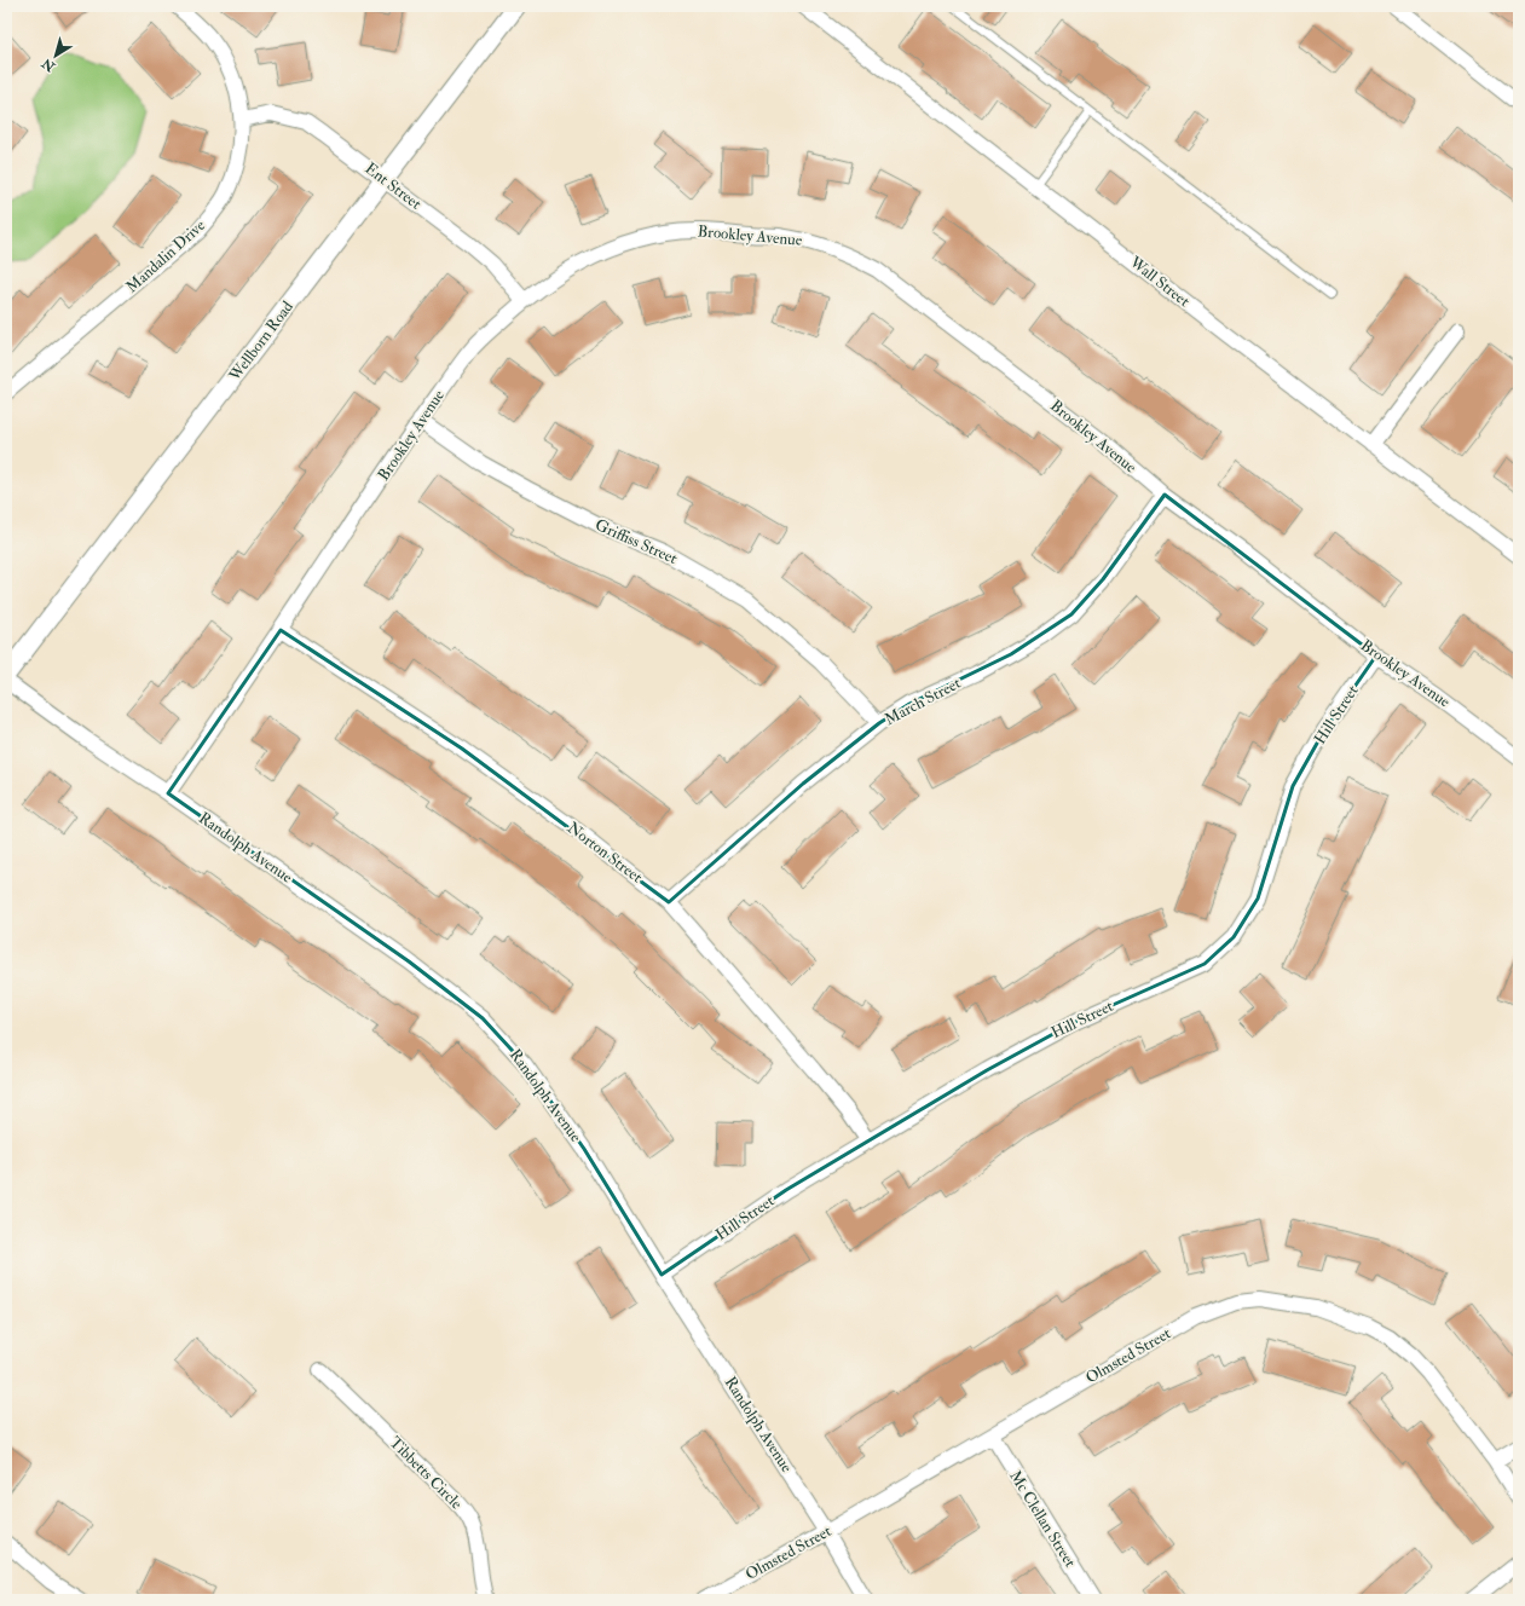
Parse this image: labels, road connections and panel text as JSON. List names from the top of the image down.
{
  "streets": {
    "street": [
      "Ent Street",
      "Brookley Avenue",
      "Mandalin Drive",
      "Wall Street",
      "Wellborn Road",
      "Griffiss Street",
      "March Street",
      "Hill Street",
      "Randolph Avenue",
      "Norton Street",
      "Olmsted Street",
      "Tibbetts Circle",
      "Mc Clellan Street"
    ]
  },
  "crossings": [
    ["Ent Street", "Brookley Avenue"],
    ["Ent Street", "Mandalin Drive"],
    ["Ent Street", "Wellborn Road"],
    ["Brookley Avenue", "Griffiss Street"],
    ["Brookley Avenue", "March Street"],
    ["Brookley Avenue", "Hill Street"],
    ["Brookley Avenue", "Randolph Avenue"],
    ["Brookley Avenue", "Norton Street"],
    ["Griffiss Street", "March Street"],
    ["March Street", "Norton Street"],
    ["Hill Street", "Randolph Avenue"],
    ["Hill Street", "Norton Street"],
    ["Randolph Avenue", "Olmsted Street"],
    ["Olmsted Street", "Mc Clellan Street"]
  ],
  "north": "bottom left"
}
